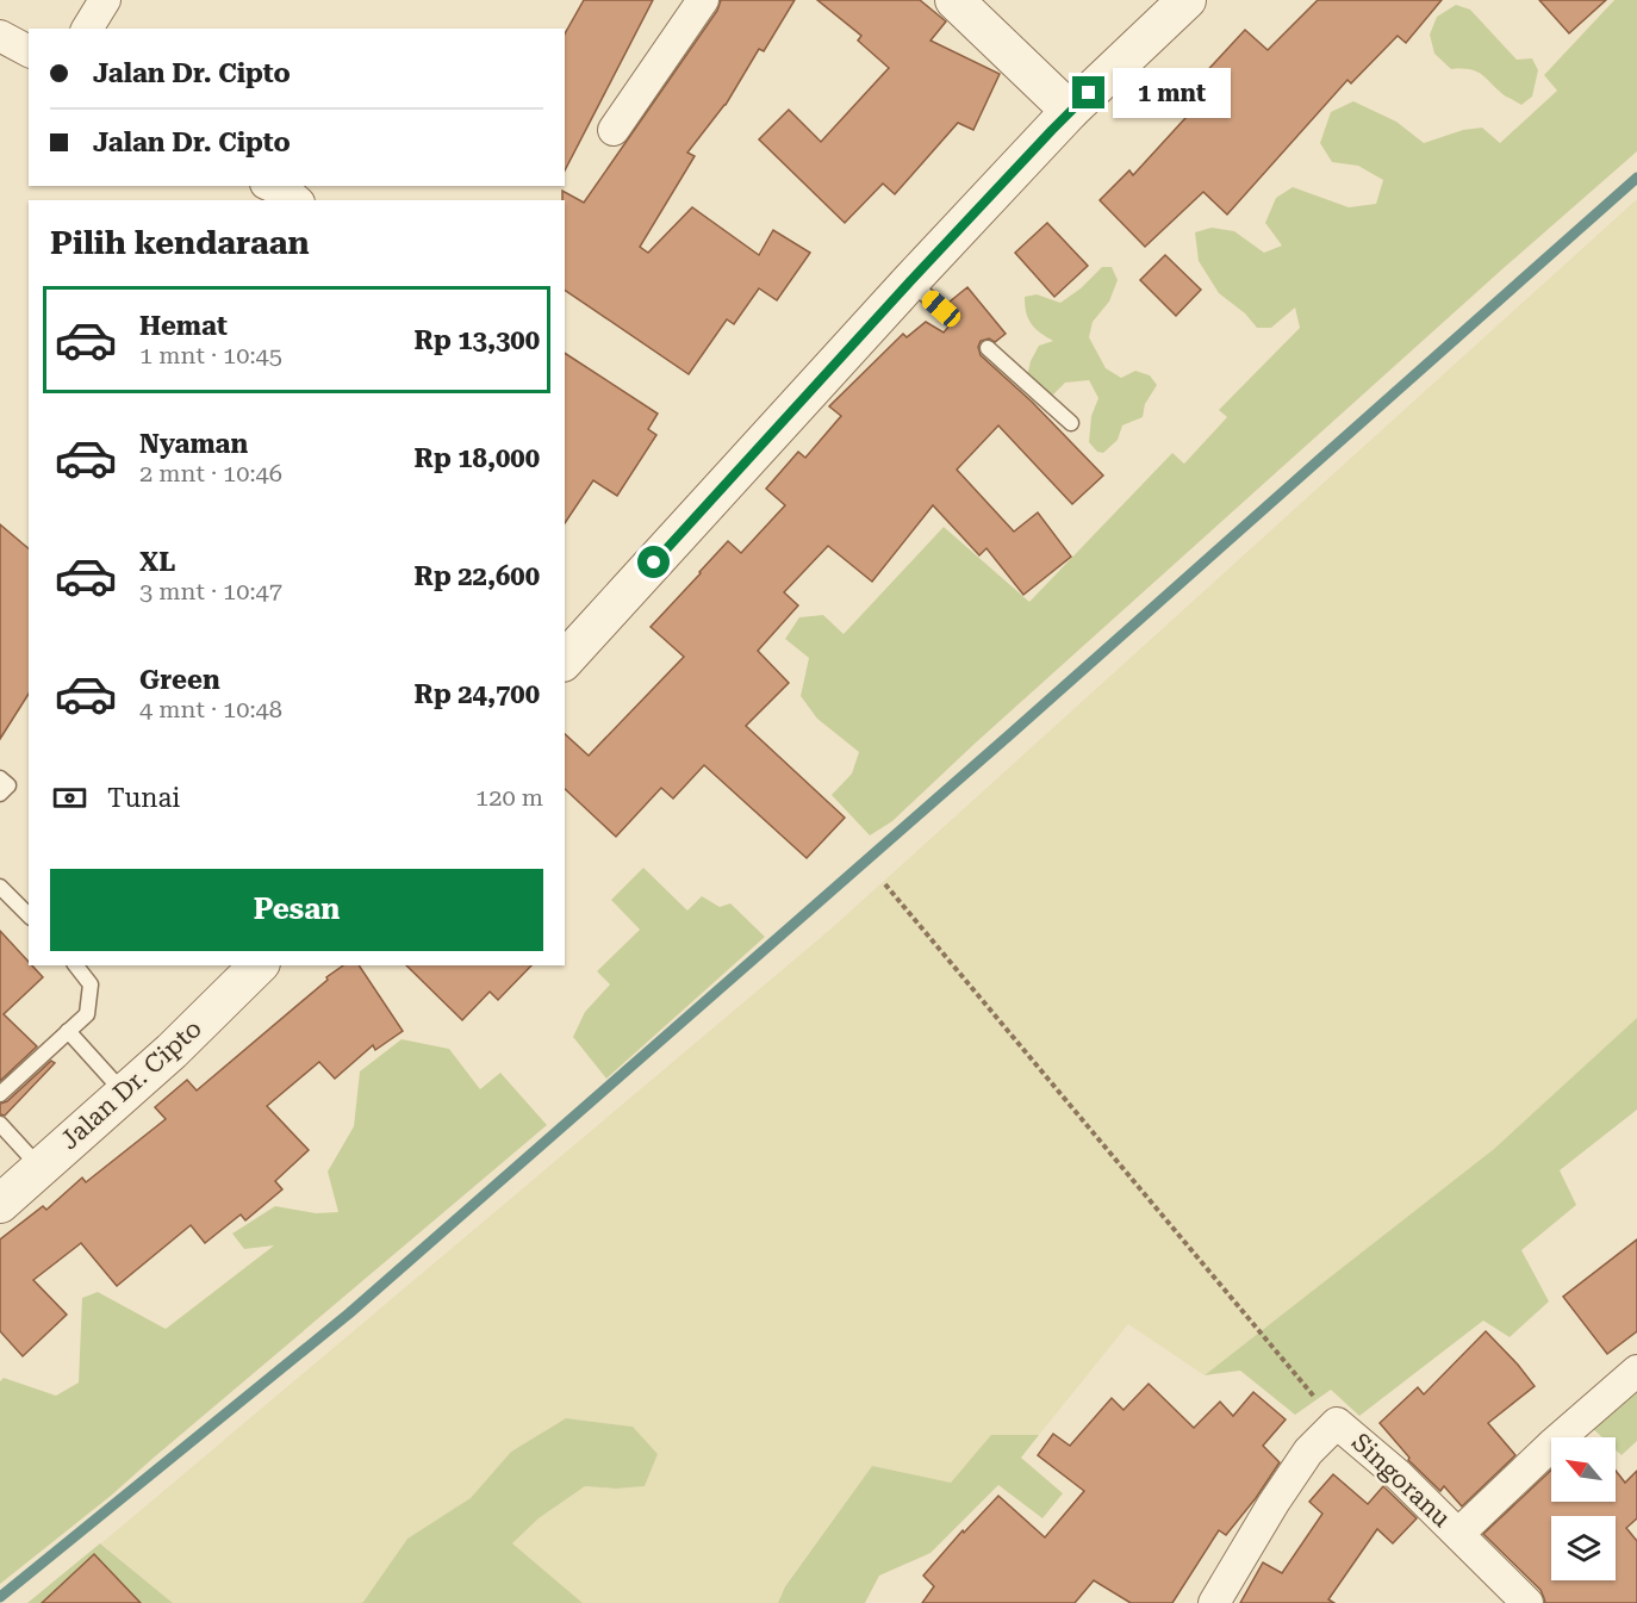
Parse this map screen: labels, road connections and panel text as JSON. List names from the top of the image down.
{
  "streets": {
    "street": ["Jalan Dr. Cipto", "Singoranu"]
  },
  "north": "top left",
  "page": {
    "banner": ["Jalan Dr. Cipto", "Jalan Dr. Cipto"],
    "bubble": "1 mnt",
    "heading": "Pilih kendaraan",
    "list": [
      {
        "name": "Hemat",
        "note": "1 mnt · 10:45",
        "value": "Rp 13,300"
      },
      {
        "name": "Nyaman",
        "note": "2 mnt · 10:46",
        "value": "Rp 18,000"
      },
      {
        "name": "XL",
        "note": "3 mnt · 10:47",
        "value": "Rp 22,600"
      },
      {
        "name": "Green",
        "note": "4 mnt · 10:48",
        "value": "Rp 24,700"
      }
    ],
    "pay": ["Tunai", "120 m"],
    "buttons": "Pesan"
  }
}
